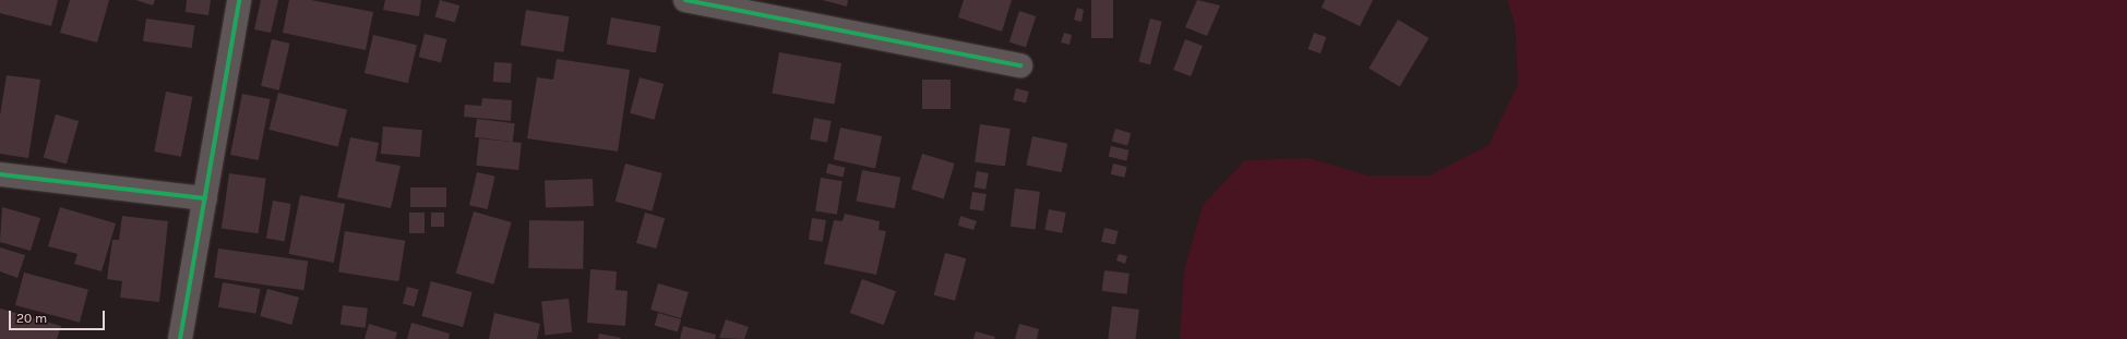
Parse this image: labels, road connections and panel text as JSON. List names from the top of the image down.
{
  "scale_bar": "20 m"
}
